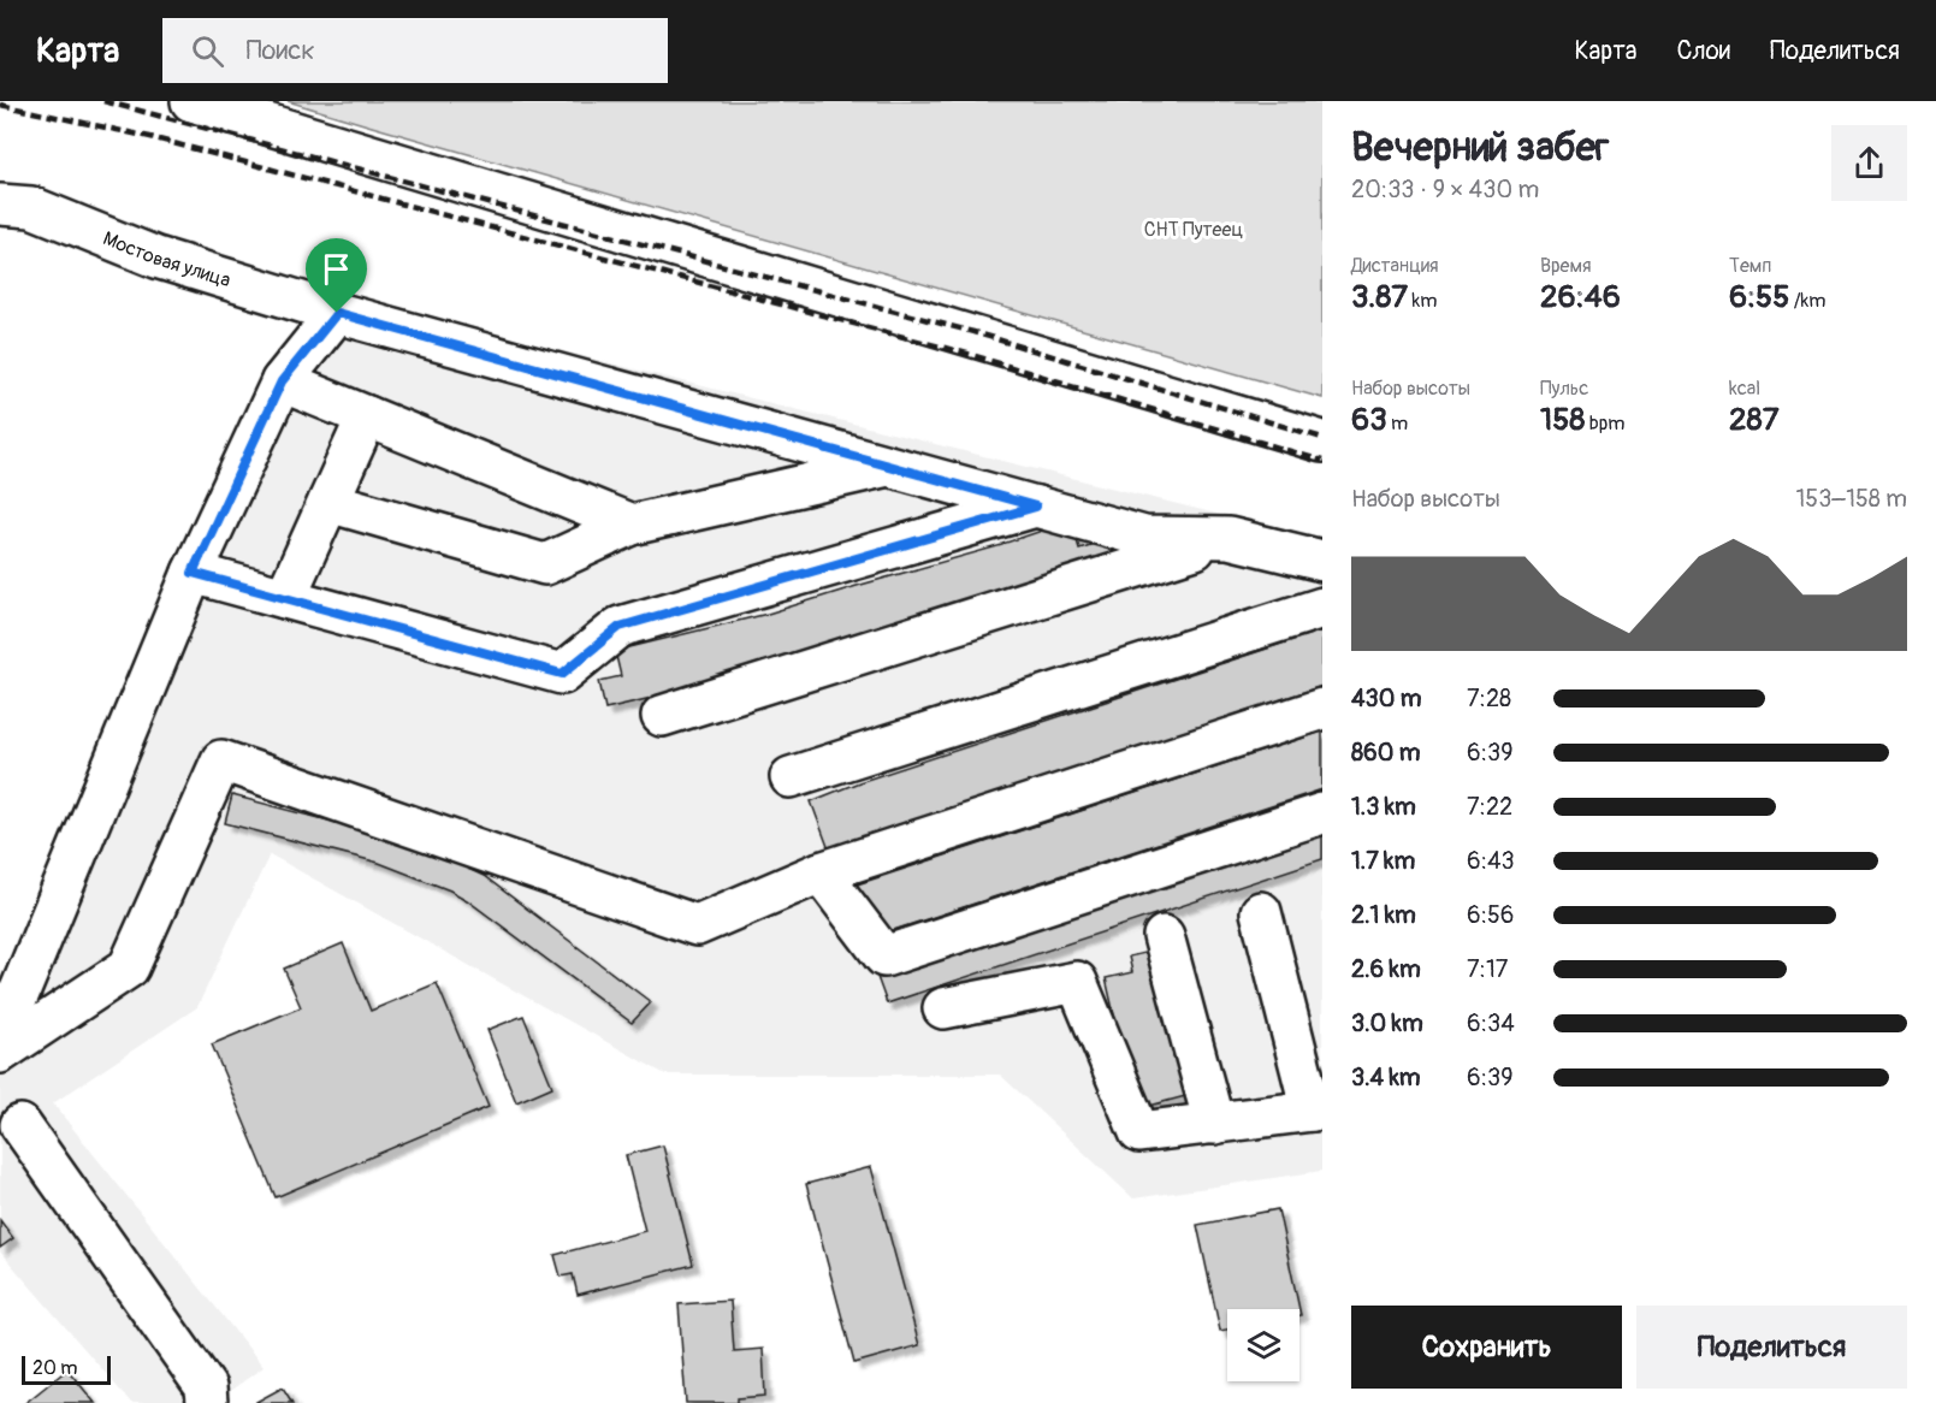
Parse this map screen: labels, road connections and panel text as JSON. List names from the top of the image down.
{
  "streets": {
    "street": ["Мостовая улица"]
  },
  "parks": ["СНТ Путеец"],
  "scale_bar": "20 m",
  "page": {
    "header": "Карта",
    "search": "Поиск",
    "nav": ["Карта", "Слои", "Поделиться"],
    "heading": ["Вечерний забег", "20:33 · 9 × 430 m"],
    "stats": [
      ["Дистанция", "3.87 km"],
      ["Время", "26:46"],
      ["Темп", "6:55 /km"],
      ["Набор высоты", "63 m"],
      ["Пульс", "158 bpm"],
      ["kcal", "287"]
    ],
    "chart": ["Набор высоты", "153–158 m"],
    "list": [
      {
        "name": "430 m",
        "note": "7:28"
      },
      {
        "name": "860 m",
        "note": "6:39"
      },
      {
        "name": "1.3 km",
        "note": "7:22"
      },
      {
        "name": "1.7 km",
        "note": "6:43"
      },
      {
        "name": "2.1 km",
        "note": "6:56"
      },
      {
        "name": "2.6 km",
        "note": "7:17"
      },
      {
        "name": "3.0 km",
        "note": "6:34"
      },
      {
        "name": "3.4 km",
        "note": "6:39"
      }
    ],
    "buttons": ["Сохранить", "Поделиться"],
    "scale": "20 m"
  }
}
